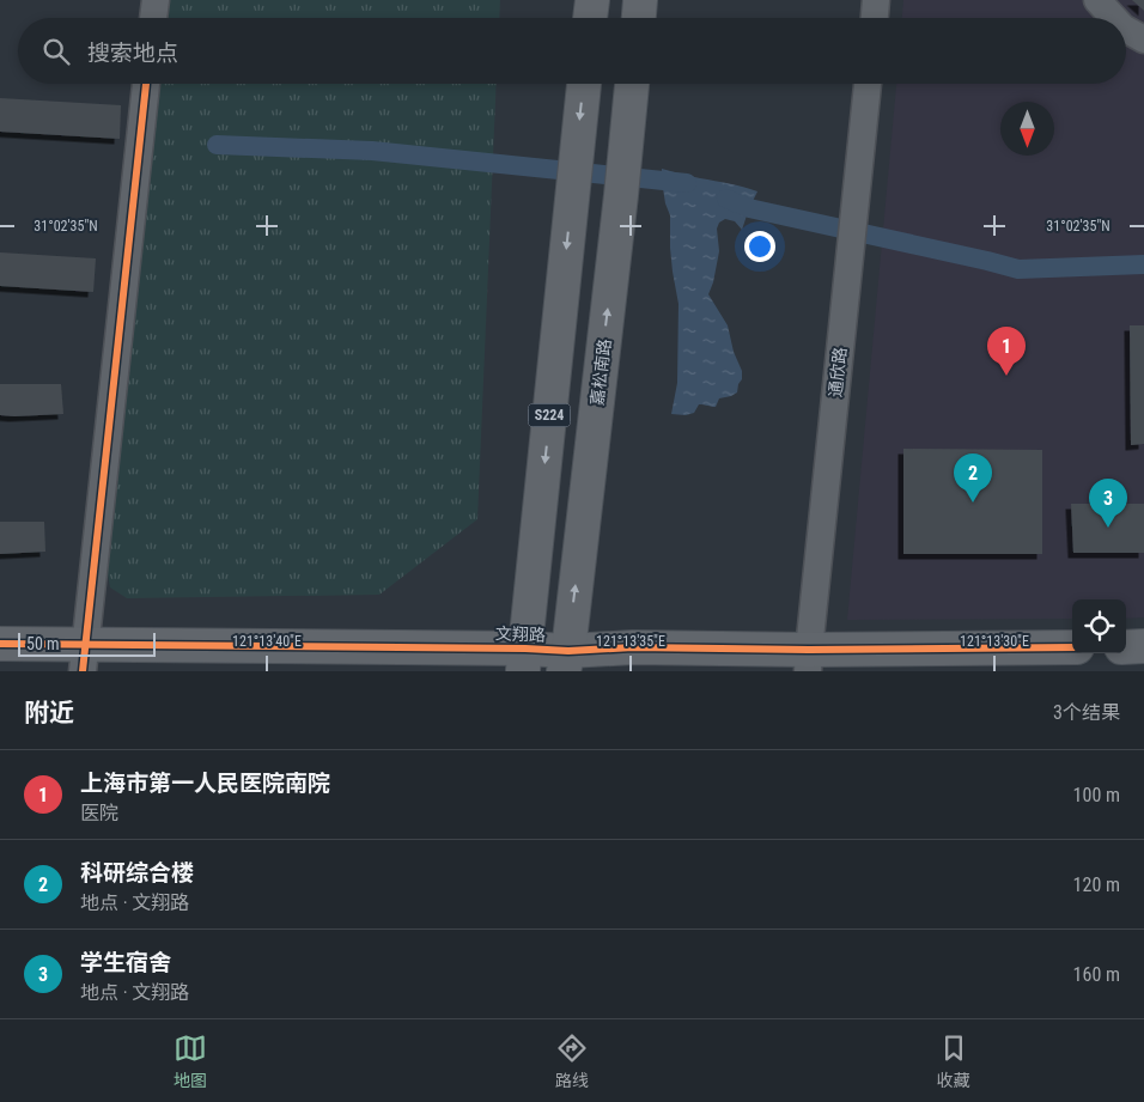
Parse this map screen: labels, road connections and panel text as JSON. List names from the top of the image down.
{
  "streets": {
    "main road": ["嘉松南路", "S224", "文翔路"],
    "street": ["通欣路"]
  },
  "crossings": [
    ["嘉松南路", "文翔路"],
    ["通欣路", "文翔路"],
    ["S224", "文翔路"]
  ],
  "scale_bar": "50 m",
  "north": "bottom",
  "page": {
    "search": "搜索地点",
    "pins": ["1", "2", "3"],
    "scale": "50 m",
    "heading": ["附近", "3个结果"],
    "list": [
      {
        "mark": "1",
        "name": "上海市第一人民医院南院",
        "note": "医院",
        "value": "100 m"
      },
      {
        "mark": "2",
        "name": "科研综合楼",
        "note": "地点 · 文翔路",
        "value": "120 m"
      },
      {
        "mark": "3",
        "name": "学生宿舍",
        "note": "地点 · 文翔路",
        "value": "160 m"
      }
    ],
    "nav": ["地图", "路线", "收藏"]
  },
  "coordinates": [
    "31°02'35\"N",
    "121°13'40\"E",
    "121°13'35\"E",
    "121°13'30\"E"
  ]
}
